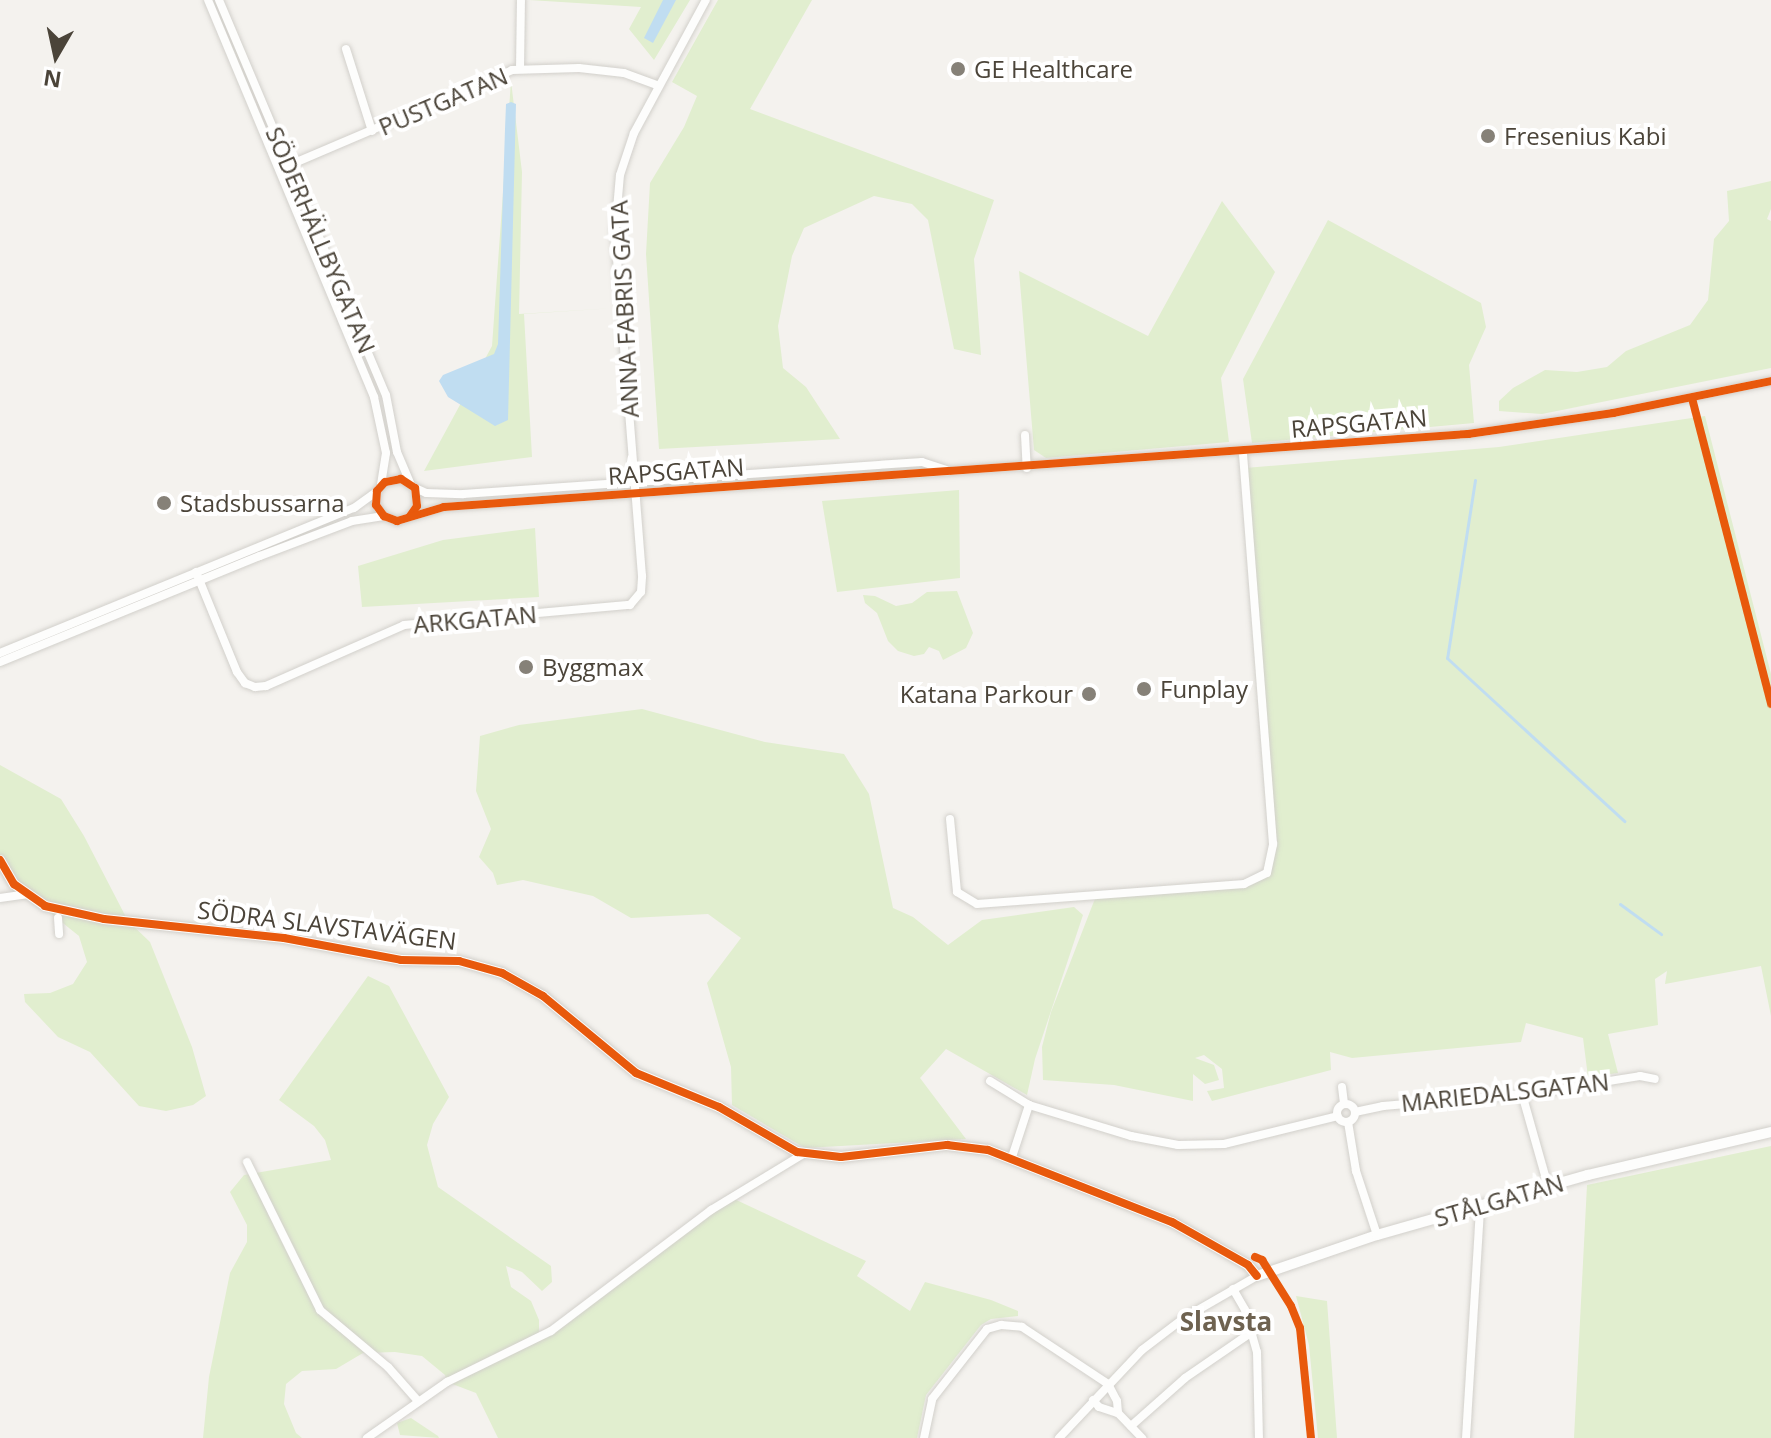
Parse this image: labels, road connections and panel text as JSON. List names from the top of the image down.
{
  "streets": {
    "street": [
      "PUSTGATAN",
      "SÖDERHÄLLBYGATAN",
      "ANNA FABRIS GATA",
      "RAPSGATAN",
      "ARKGATAN",
      "SÖDRA SLAVSTAVÄGEN",
      "MARIEDALSGATAN",
      "STÅLGATAN"
    ]
  },
  "crossings": [
    ["PUSTGATAN", "SÖDERHÄLLBYGATAN"],
    ["PUSTGATAN", "ANNA FABRIS GATA"],
    ["SÖDERHÄLLBYGATAN", "RAPSGATAN"],
    ["ANNA FABRIS GATA", "RAPSGATAN"],
    ["ANNA FABRIS GATA", "ARKGATAN"],
    ["RAPSGATAN", "ARKGATAN"],
    ["SÖDRA SLAVSTAVÄGEN", "STÅLGATAN"]
  ],
  "districts": ["Slavsta"],
  "places": [
    "GE Healthcare",
    "Fresenius Kabi",
    "Stadsbussarna",
    "Byggmax",
    "Funplay",
    "Katana Parkour"
  ],
  "north": "bottom"
}
